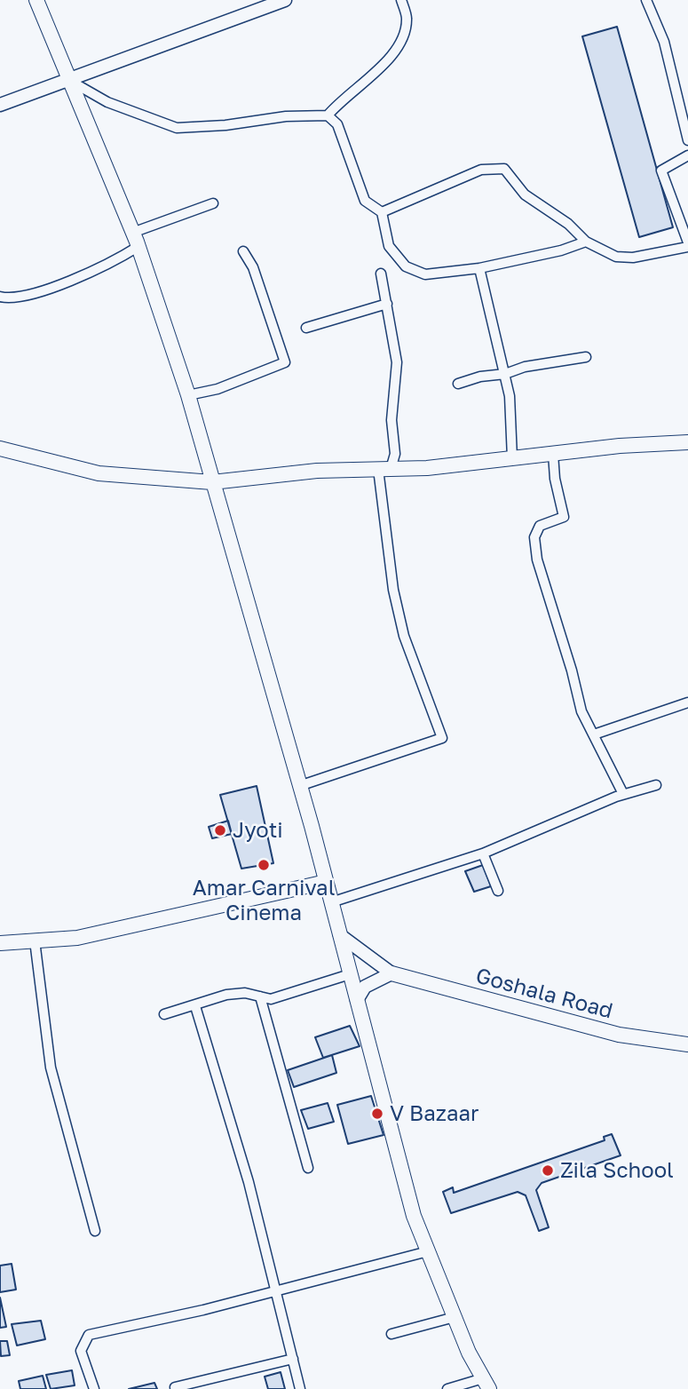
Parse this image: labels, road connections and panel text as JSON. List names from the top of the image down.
{
  "streets": {
    "main road": ["Goshala Road"]
  },
  "places": [
    "Jyoti",
    "Amar Carnival Cinema",
    "V Bazaar",
    "Zila School"
  ]
}
